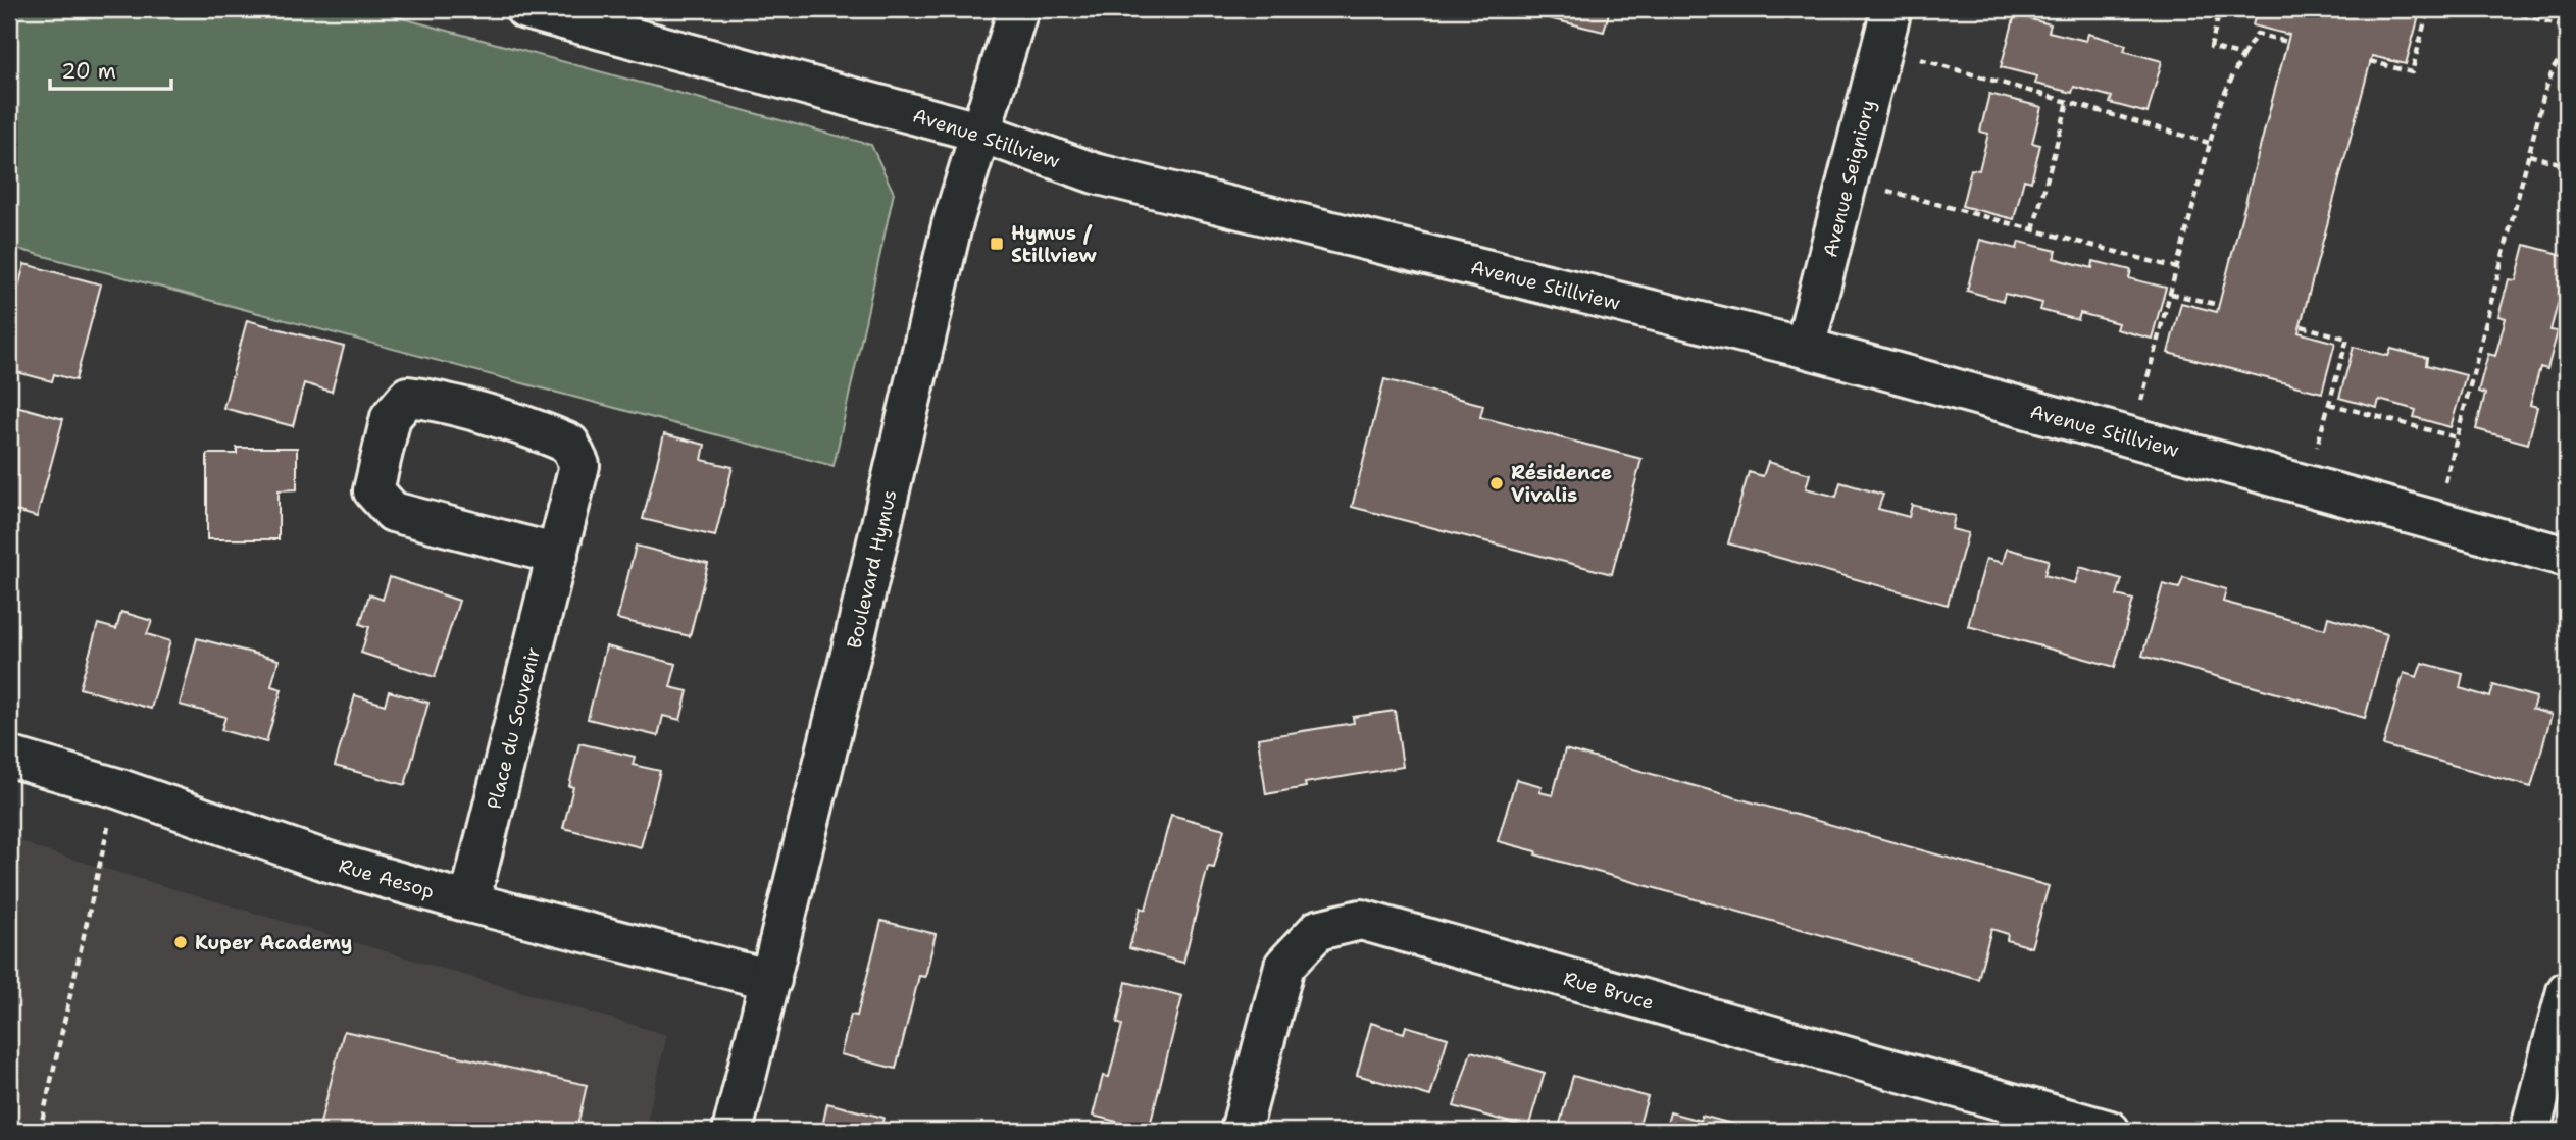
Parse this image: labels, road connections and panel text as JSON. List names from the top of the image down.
{
  "streets": {
    "street": [
      "Avenue Stillview",
      "Avenue Seigniory",
      "Boulevard Hymus",
      "Place du Souvenir",
      "Rue Aesop",
      "Rue Bruce"
    ]
  },
  "crossings": [
    ["Avenue Stillview", "Avenue Seigniory"],
    ["Avenue Stillview", "Boulevard Hymus"],
    ["Boulevard Hymus", "Rue Aesop"],
    ["Place du Souvenir", "Rue Aesop"]
  ],
  "places": {
    "transit": ["Hymus / Stillview"],
    "other": ["Résidence Vivalis", "Kuper Academy"]
  },
  "scale_bar": "20 m"
}
